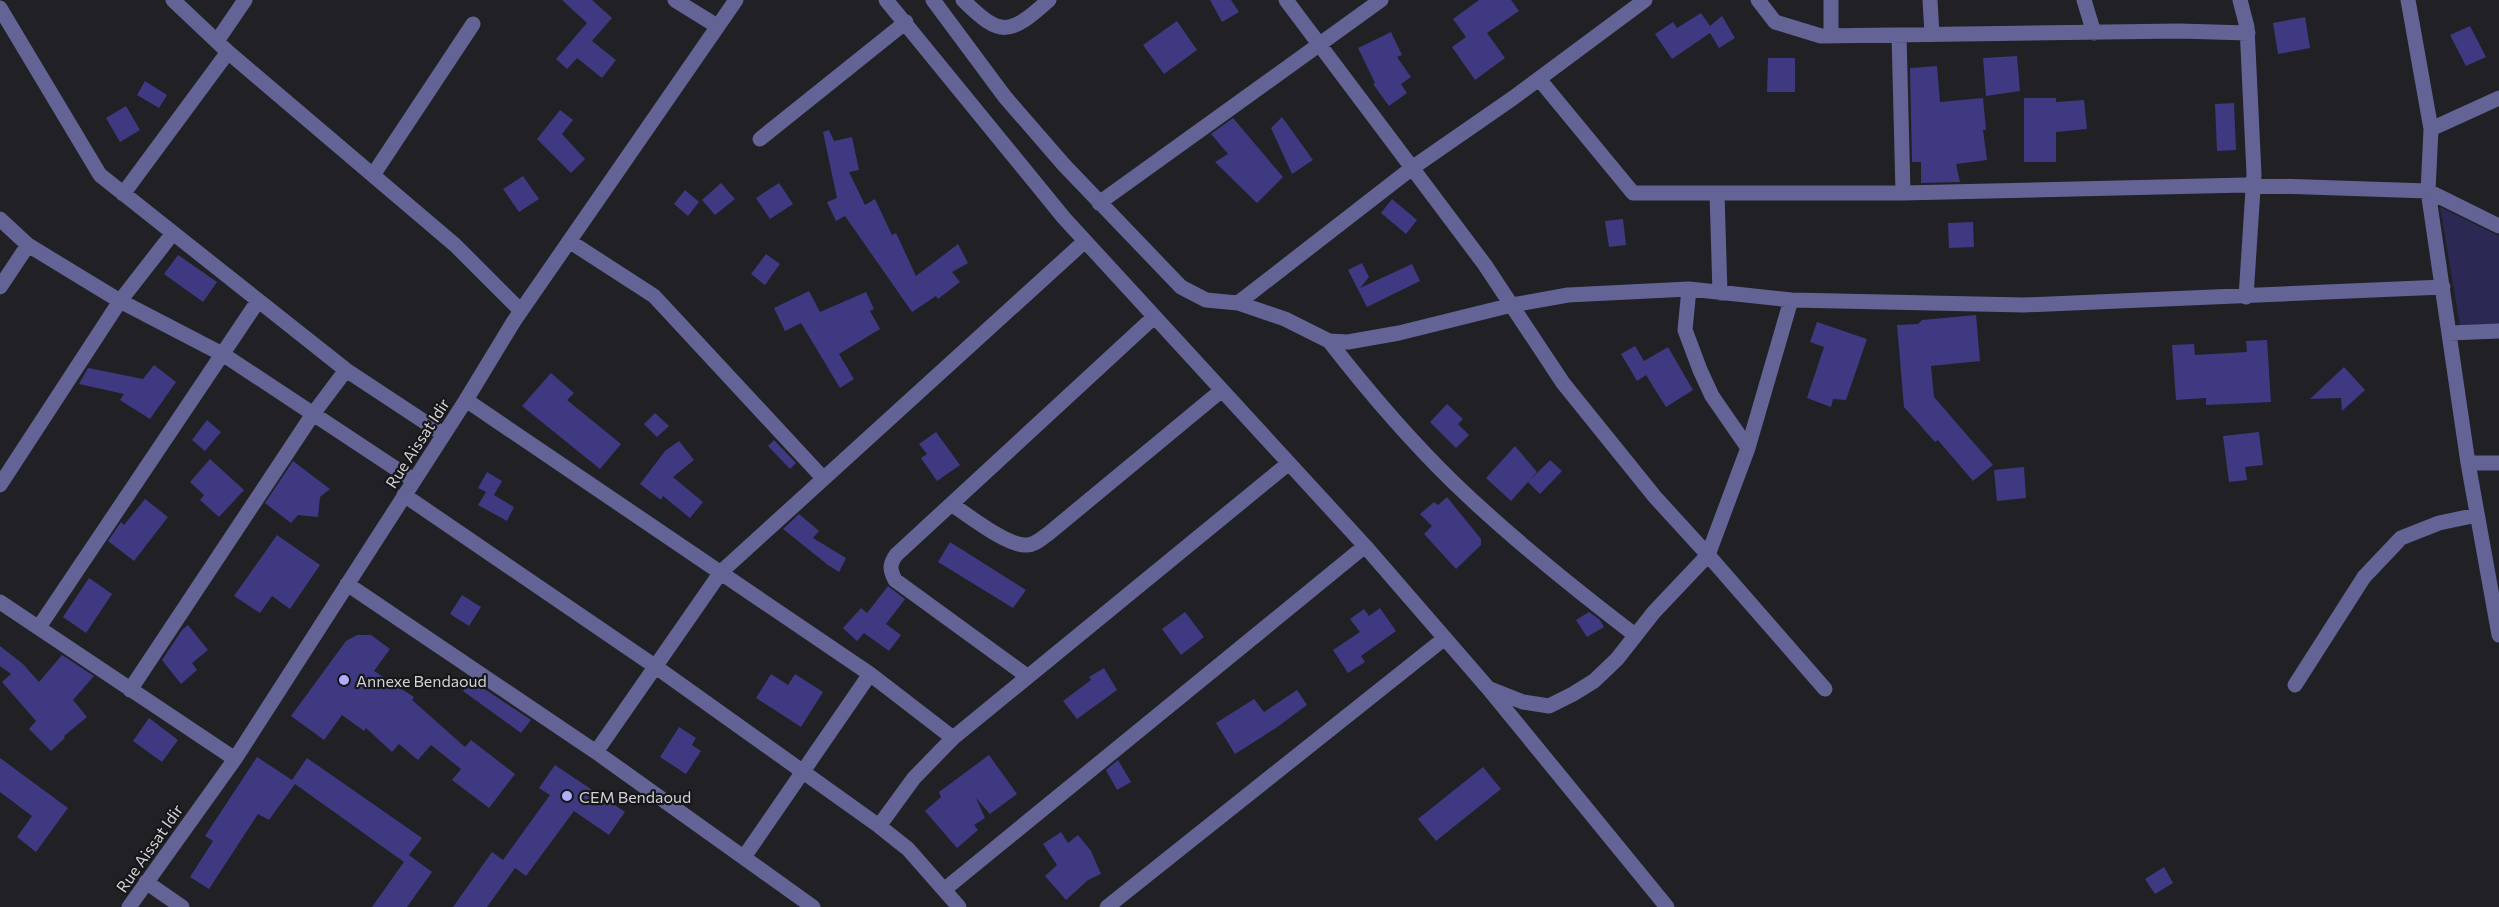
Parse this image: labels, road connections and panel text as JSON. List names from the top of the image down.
{
  "streets": {
    "street": ["Rue Aissat Idir"]
  },
  "places": ["Annexe Bendaoud", "CEM Bendaoud"]
}
